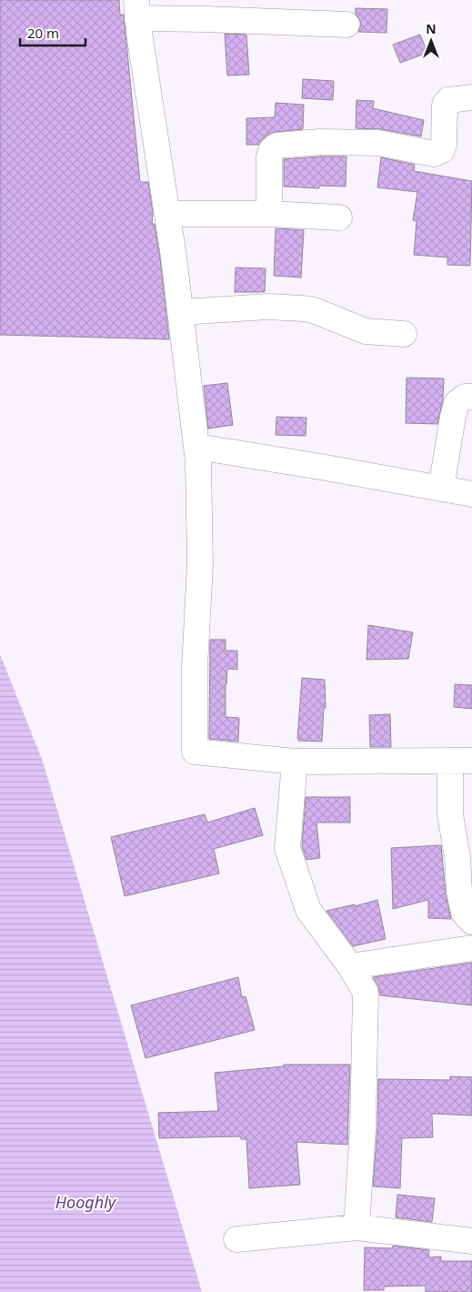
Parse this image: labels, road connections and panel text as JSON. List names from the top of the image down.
{
  "water": ["Hooghly"],
  "scale_bar": "20 m",
  "north": "top"
}
